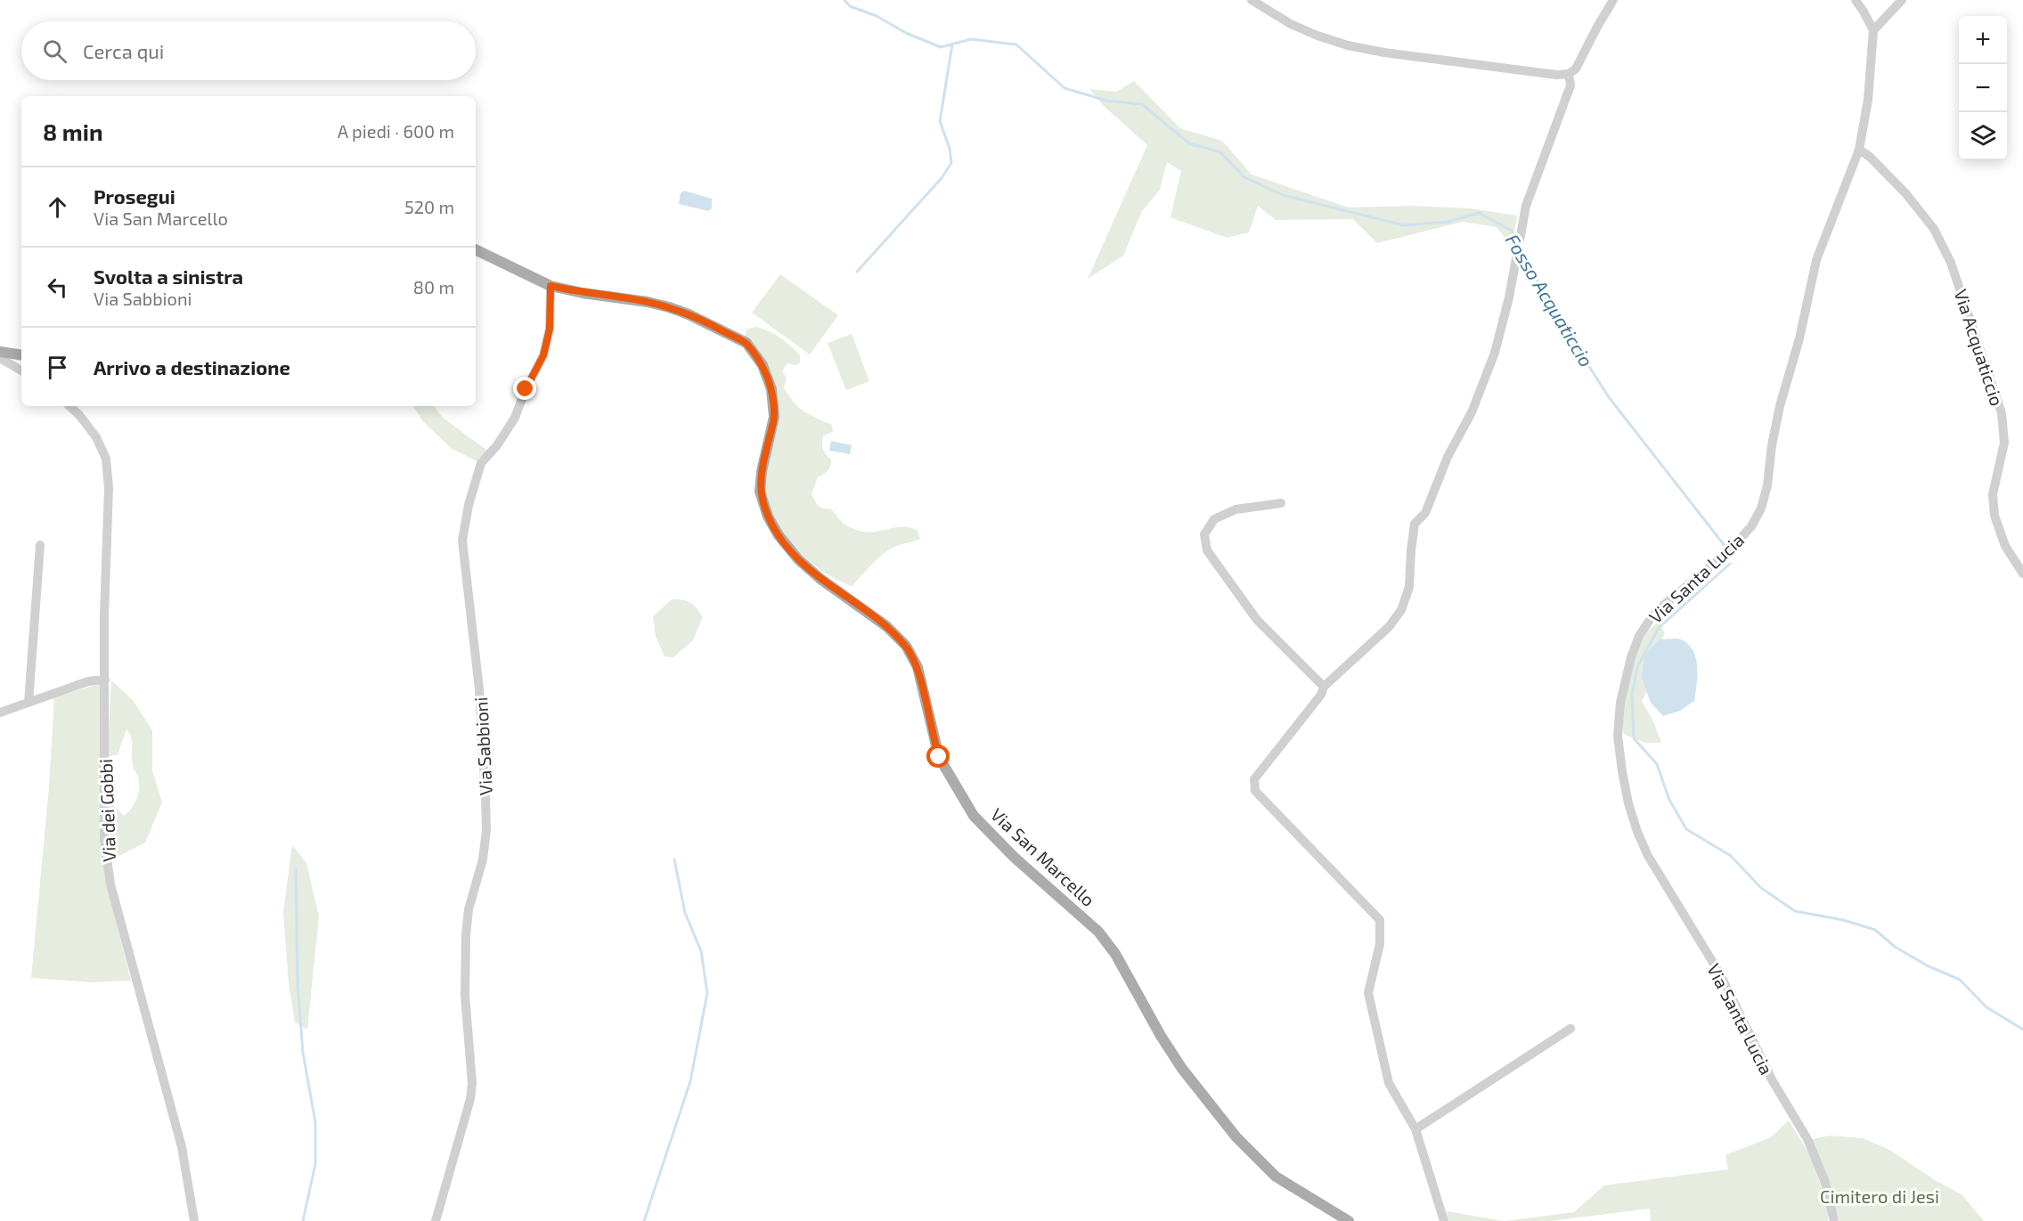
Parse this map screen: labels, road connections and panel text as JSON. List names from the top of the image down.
{
  "streets": {
    "main road": ["Via San Marcello"],
    "street": [
      "Via Acquaticcio",
      "Via Santa Lucia",
      "Via Sabbioni",
      "Via dei Gobbi"
    ]
  },
  "crossings": [
    ["Via Acquaticcio", "Via Santa Lucia"],
    ["Via Sabbioni", "Via San Marcello"]
  ],
  "water": ["Fosso Acquaticcio"],
  "parks": ["Cimitero di Jesi"],
  "page": {
    "map_buttons": ["+", "−"],
    "search": "Cerca qui",
    "heading": ["8 min", "A piedi · 600 m"],
    "list": [
      ["Prosegui", "Via San Marcello", "520 m"],
      ["Svolta a sinistra", "Via Sabbioni", "80 m"],
      "Arrivo a destinazione"
    ]
  }
}
